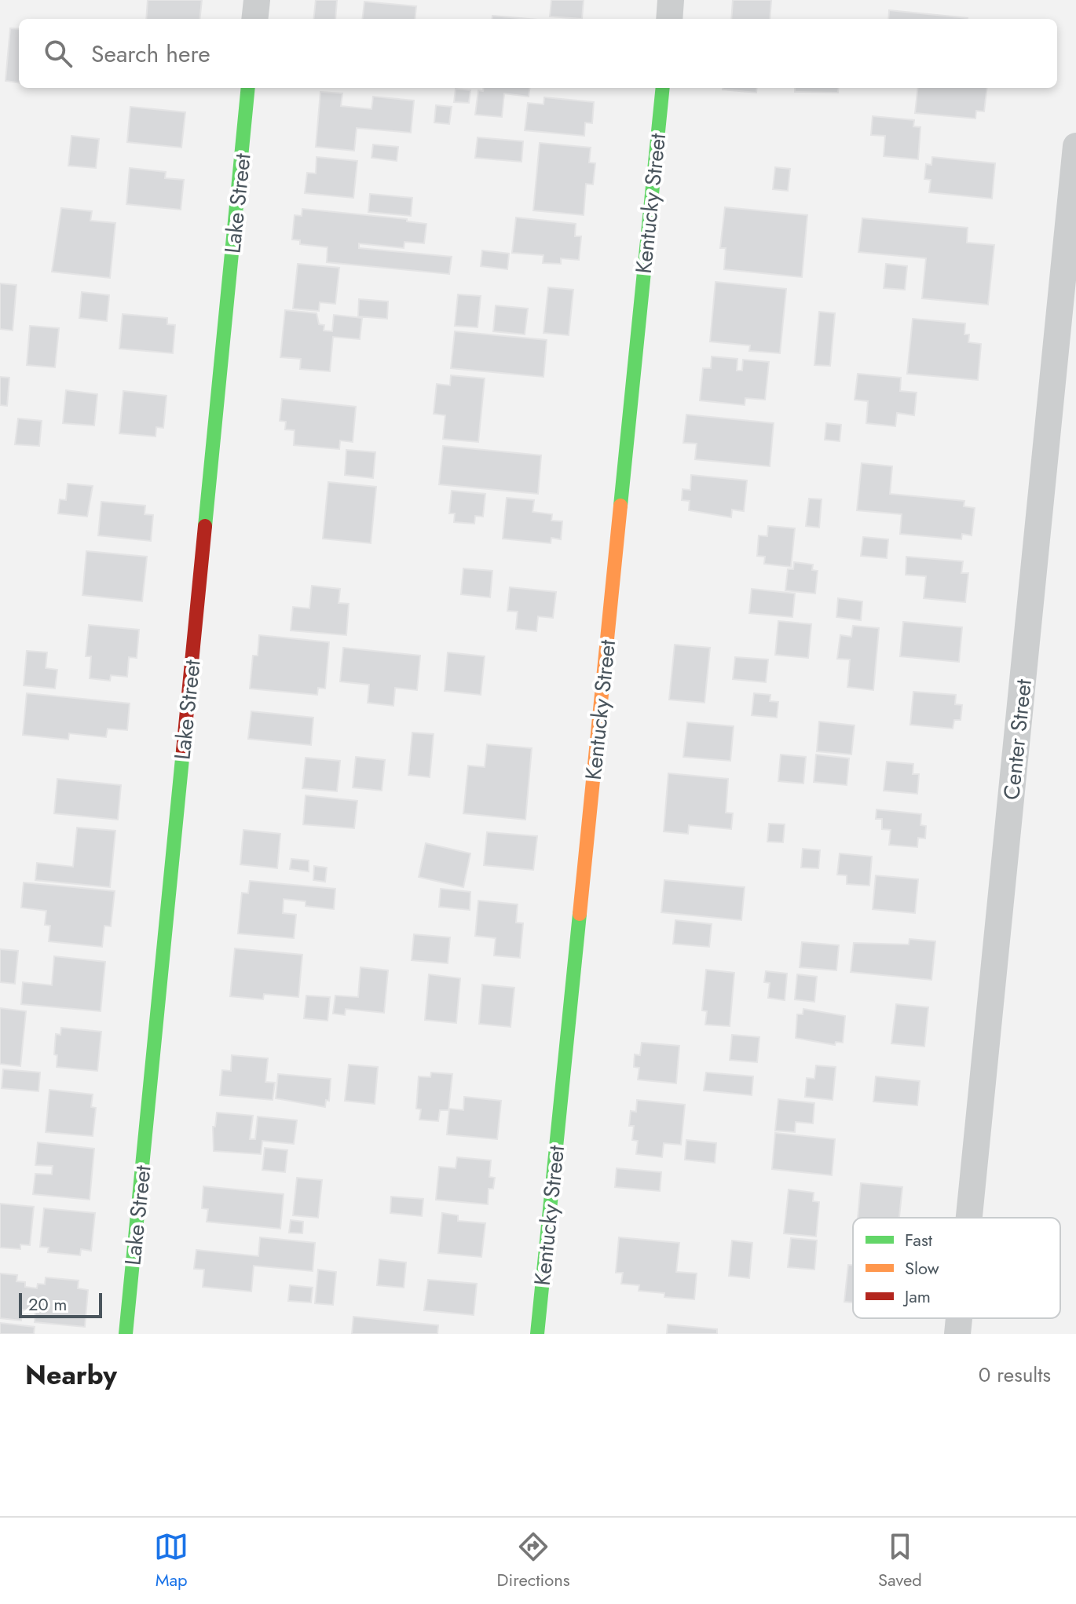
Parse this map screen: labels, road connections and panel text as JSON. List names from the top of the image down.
{
  "streets": {
    "street": ["Lake Street", "Kentucky Street", "Center Street"]
  },
  "legend": ["Fast", "Slow", "Jam"],
  "scale_bar": "20 m",
  "page": {
    "search": "Search here",
    "scale": "20 m",
    "heading": ["Nearby", "0 results"],
    "nav": ["Map", "Directions", "Saved"]
  }
}
